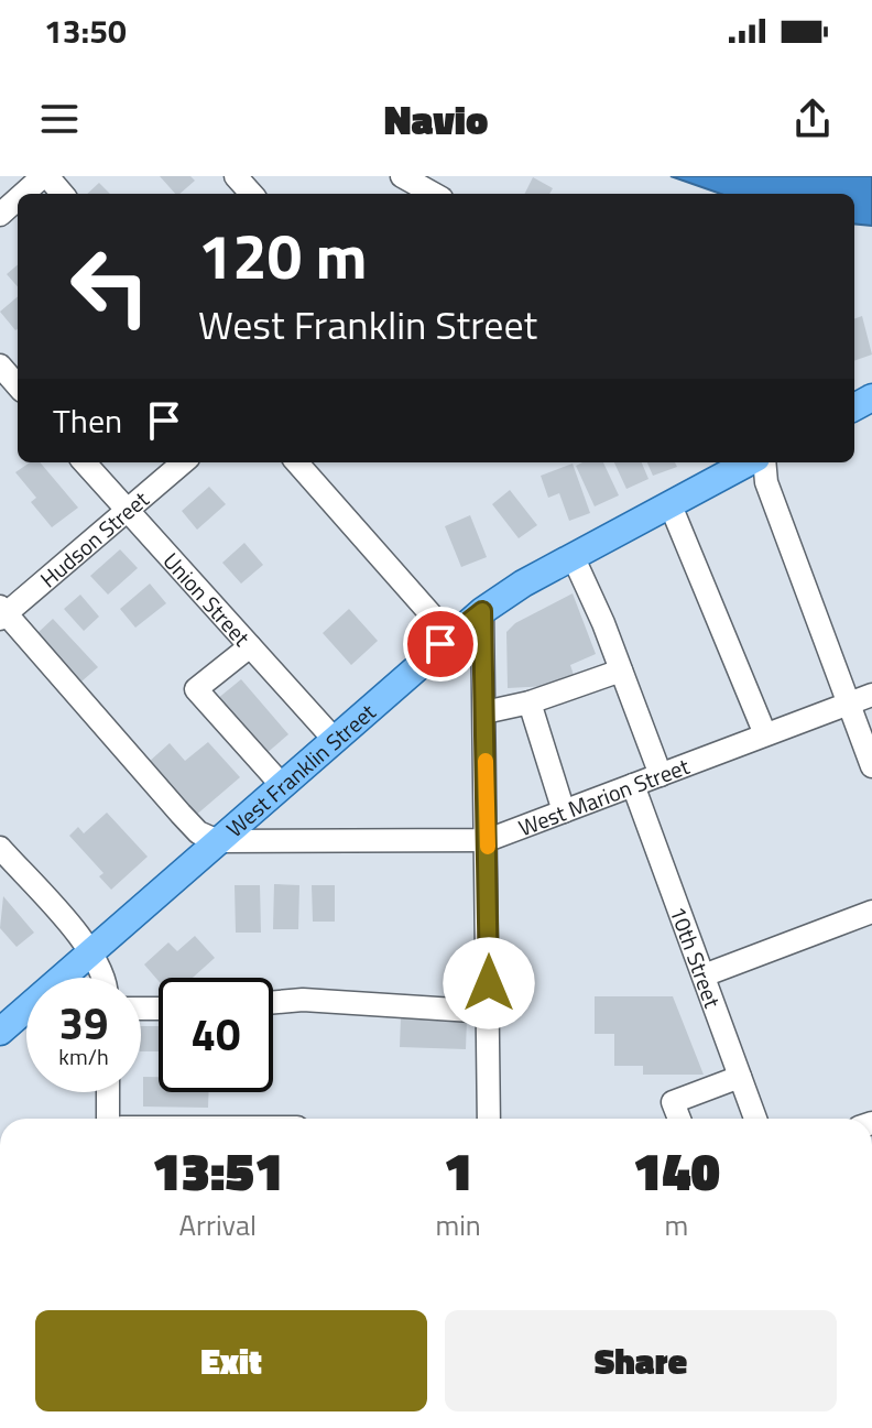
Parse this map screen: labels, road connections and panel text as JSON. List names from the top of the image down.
{
  "streets": {
    "main road": ["West Franklin Street"],
    "street": [
      "Hudson Street",
      "Union Street",
      "West Marion Street",
      "10th Street"
    ]
  },
  "crossings": [
    ["Hudson Street", "Union Street"],
    ["Union Street", "West Franklin Street"],
    ["West Franklin Street", "West Marion Street"],
    ["West Marion Street", "10th Street"]
  ],
  "page": {
    "status": "13:50",
    "header": "Navio",
    "turn": ["120 m", "West Franklin Street"],
    "then": "Then",
    "speed": "39 km/h",
    "limit": "40",
    "eta": [
      "13:51",
      "Arrival",
      "1",
      "min",
      "140",
      "m"
    ],
    "buttons": ["Exit", "Share"]
  }
}
